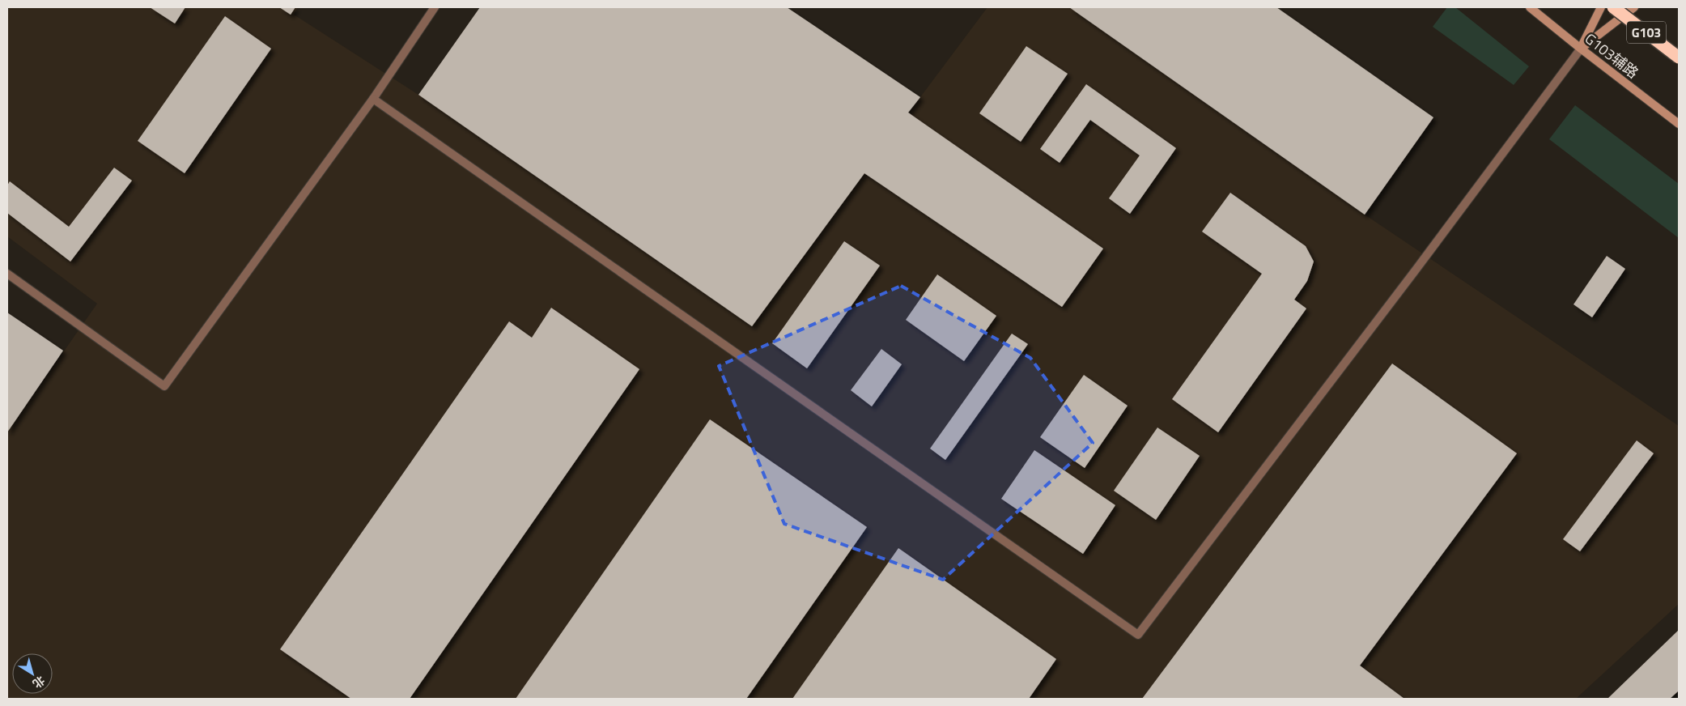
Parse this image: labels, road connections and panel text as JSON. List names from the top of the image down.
{
  "streets": {
    "highway": ["G103"],
    "street": ["G103辅路"]
  },
  "north": "bottom right"
}
